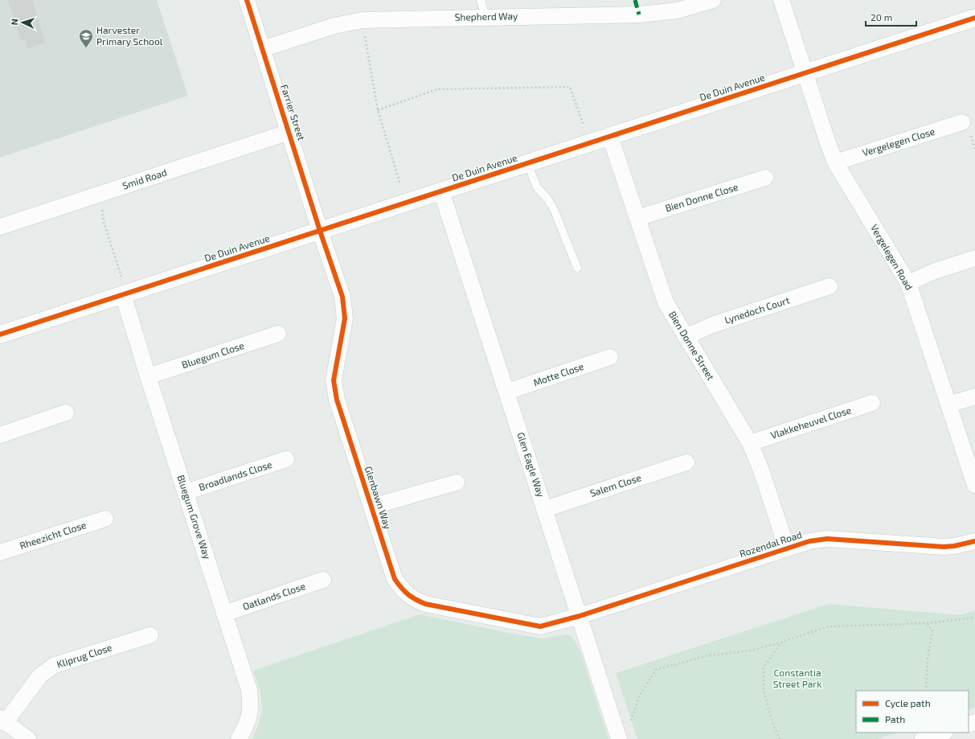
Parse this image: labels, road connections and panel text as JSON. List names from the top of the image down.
{
  "streets": {
    "street": [
      "Shepherd Way",
      "De Duin Avenue",
      "Farrier Street",
      "Vergelegen Close",
      "Smid Road",
      "Bien Donne Close",
      "Vergelegen Road",
      "Lynedoch Court",
      "Bien Donne Street",
      "Bluegum Close",
      "Motte Close",
      "Vlakkeheuvel Close",
      "Glen Eagle Way",
      "Broadlands Close",
      "Salem Close",
      "Glenbawn Way",
      "Bluegum Grove Way",
      "Rheezicht Close",
      "Rozendal Road",
      "Oatlands Close",
      "Kliprug Close"
    ]
  },
  "crossings": [
    ["Shepherd Way", "Farrier Street"],
    ["De Duin Avenue", "Farrier Street"],
    ["De Duin Avenue", "Vergelegen Road"],
    ["De Duin Avenue", "Bien Donne Street"],
    ["De Duin Avenue", "Glen Eagle Way"],
    ["De Duin Avenue", "Glenbawn Way"],
    ["De Duin Avenue", "Bluegum Grove Way"],
    ["Farrier Street", "Smid Road"],
    ["Farrier Street", "Glenbawn Way"],
    ["Vergelegen Close", "Vergelegen Road"],
    ["Bien Donne Close", "Bien Donne Street"],
    ["Lynedoch Court", "Bien Donne Street"],
    ["Bien Donne Street", "Vlakkeheuvel Close"],
    ["Bien Donne Street", "Rozendal Road"],
    ["Bluegum Close", "Bluegum Grove Way"],
    ["Motte Close", "Glen Eagle Way"],
    ["Glen Eagle Way", "Salem Close"],
    ["Glen Eagle Way", "Glenbawn Way"],
    ["Glen Eagle Way", "Rozendal Road"],
    ["Broadlands Close", "Bluegum Grove Way"],
    ["Glenbawn Way", "Rozendal Road"],
    ["Bluegum Grove Way", "Oatlands Close"]
  ],
  "parks": ["Constantia Street Park"],
  "places": {
    "school or university": ["Harvester Primary School"]
  },
  "legend": ["Cycle path", "Path"],
  "scale_bar": "20 m",
  "north": "left"
}
